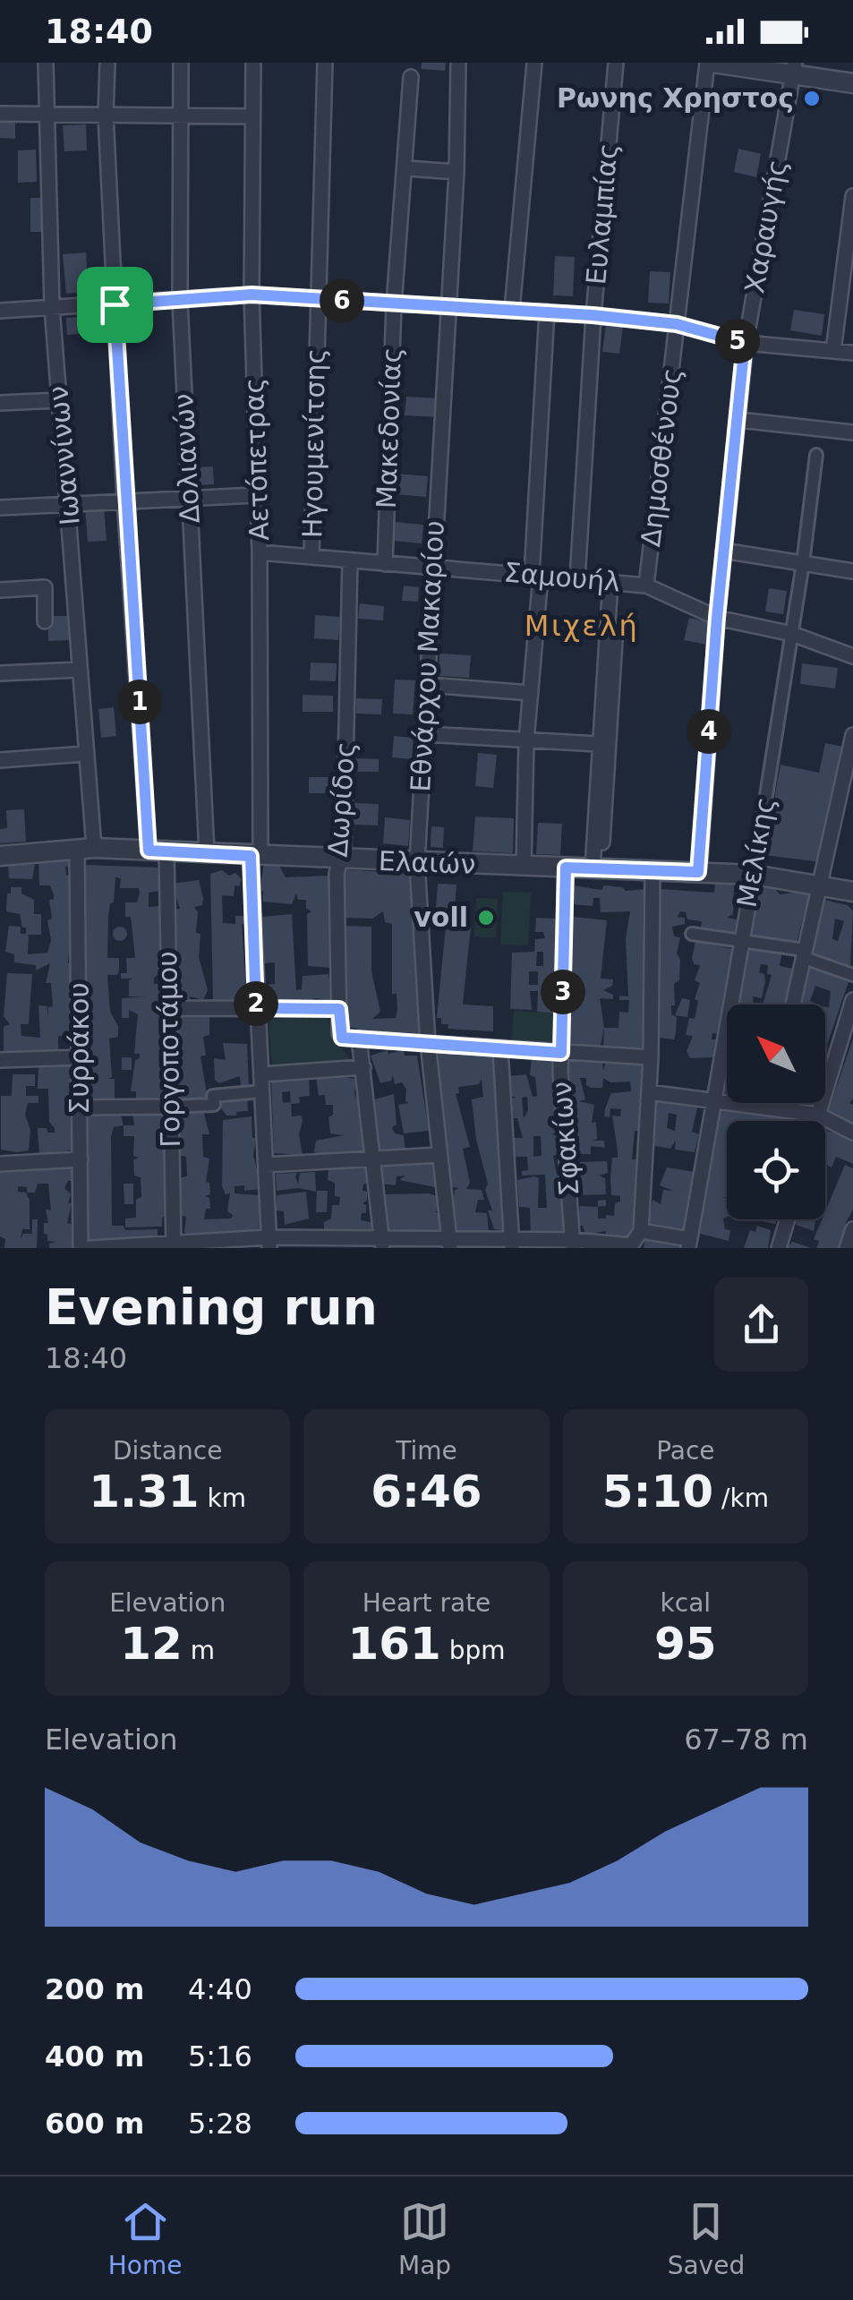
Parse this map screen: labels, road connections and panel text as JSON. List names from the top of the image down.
{
  "streets": {
    "street": [
      "Ευλαμπίας",
      "Χαραυγής",
      "Μακεδονίας",
      "Ηγουμενίτσης",
      "Ιωαννίνων",
      "Δημοσθένους",
      "Δολιανών",
      "Αετόπετρας",
      "Σαμουήλ",
      "Εθνάρχου Μακαρίου",
      "Δωρίδος",
      "Μελίκης",
      "Ελαιών",
      "Συρράκου",
      "Γοργοποτάμου",
      "Σφακίων"
    ]
  },
  "crossings": [
    ["Ευλαμπίας", "Σαμουήλ"],
    ["Χαραυγής", "Σαμουήλ"],
    ["Χαραυγής", "Ελαιών"],
    ["Μακεδονίας", "Σαμουήλ"],
    ["Ηγουμενίτσης", "Σαμουήλ"],
    ["Ιωαννίνων", "Ελαιών"],
    ["Ιωαννίνων", "Συρράκου"],
    ["Δημοσθένους", "Σαμουήλ"],
    ["Δολιανών", "Ελαιών"],
    ["Αετόπετρας", "Σαμουήλ"],
    ["Αετόπετρας", "Ελαιών"],
    ["Σαμουήλ", "Εθνάρχου Μακαρίου"],
    ["Σαμουήλ", "Δωρίδος"],
    ["Σαμουήλ", "Μελίκης"],
    ["Εθνάρχου Μακαρίου", "Ελαιών"],
    ["Δωρίδος", "Ελαιών"],
    ["Μελίκης", "Ελαιών"],
    ["Ελαιών", "Συρράκου"],
    ["Ελαιών", "Γοργοποτάμου"],
    ["Ελαιών", "Σφακίων"]
  ],
  "districts": ["Μιχελή"],
  "places": ["Ρωνης Χρηστος", "voll"],
  "north": "top left",
  "page": {
    "status": "18:40",
    "pins": [
      "6",
      "5",
      "1",
      "4",
      "3",
      "2"
    ],
    "heading": ["Evening run", "18:40"],
    "stats": [
      ["Distance", "1.31 km"],
      ["Time", "6:46"],
      ["Pace", "5:10 /km"],
      ["Elevation", "12 m"],
      ["Heart rate", "161 bpm"],
      ["kcal", "95"]
    ],
    "chart": ["Elevation", "67–78 m"],
    "list": [
      {
        "name": "200 m",
        "note": "4:40"
      },
      {
        "name": "400 m",
        "note": "5:16"
      },
      {
        "name": "600 m",
        "note": "5:28"
      }
    ],
    "tabs": ["Home", "Map", "Saved"]
  }
}
